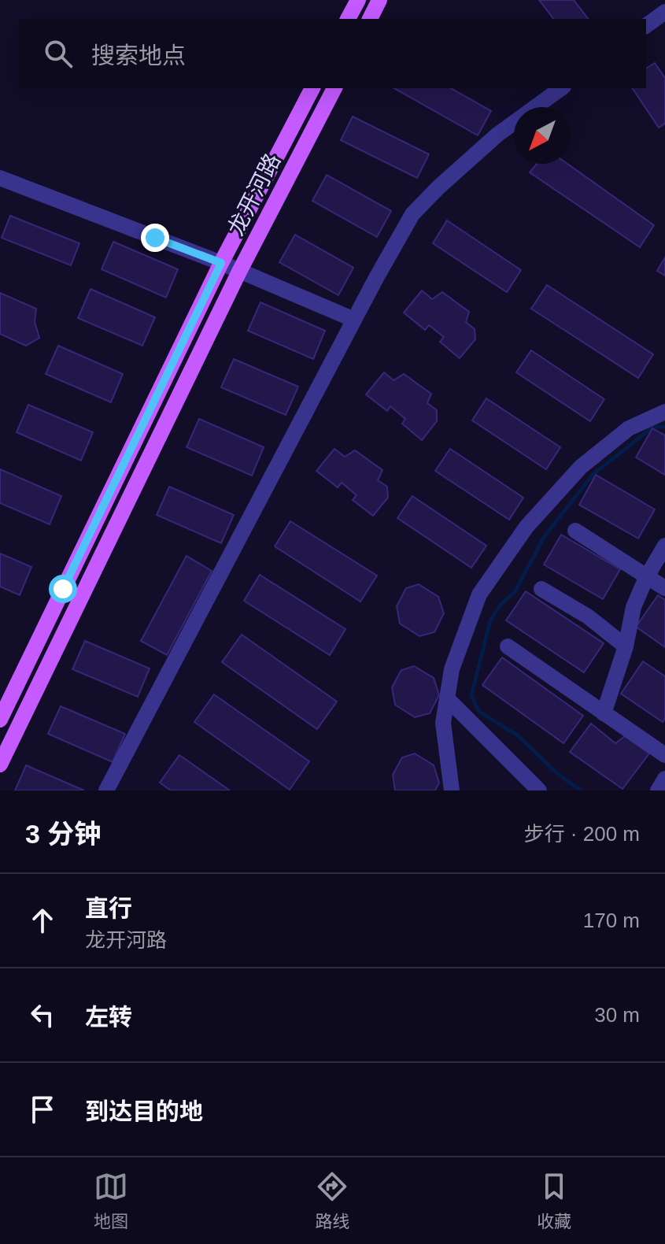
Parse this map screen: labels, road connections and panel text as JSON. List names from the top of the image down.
{
  "streets": {
    "main road": ["龙开河路"]
  },
  "north": "bottom left",
  "page": {
    "search": "搜索地点",
    "heading": ["3 分钟", "步行 · 200 m"],
    "list": [
      ["直行", "龙开河路", "170 m"],
      ["左转", "30 m"],
      "到达目的地"
    ],
    "nav": ["地图", "路线", "收藏"]
  }
}
